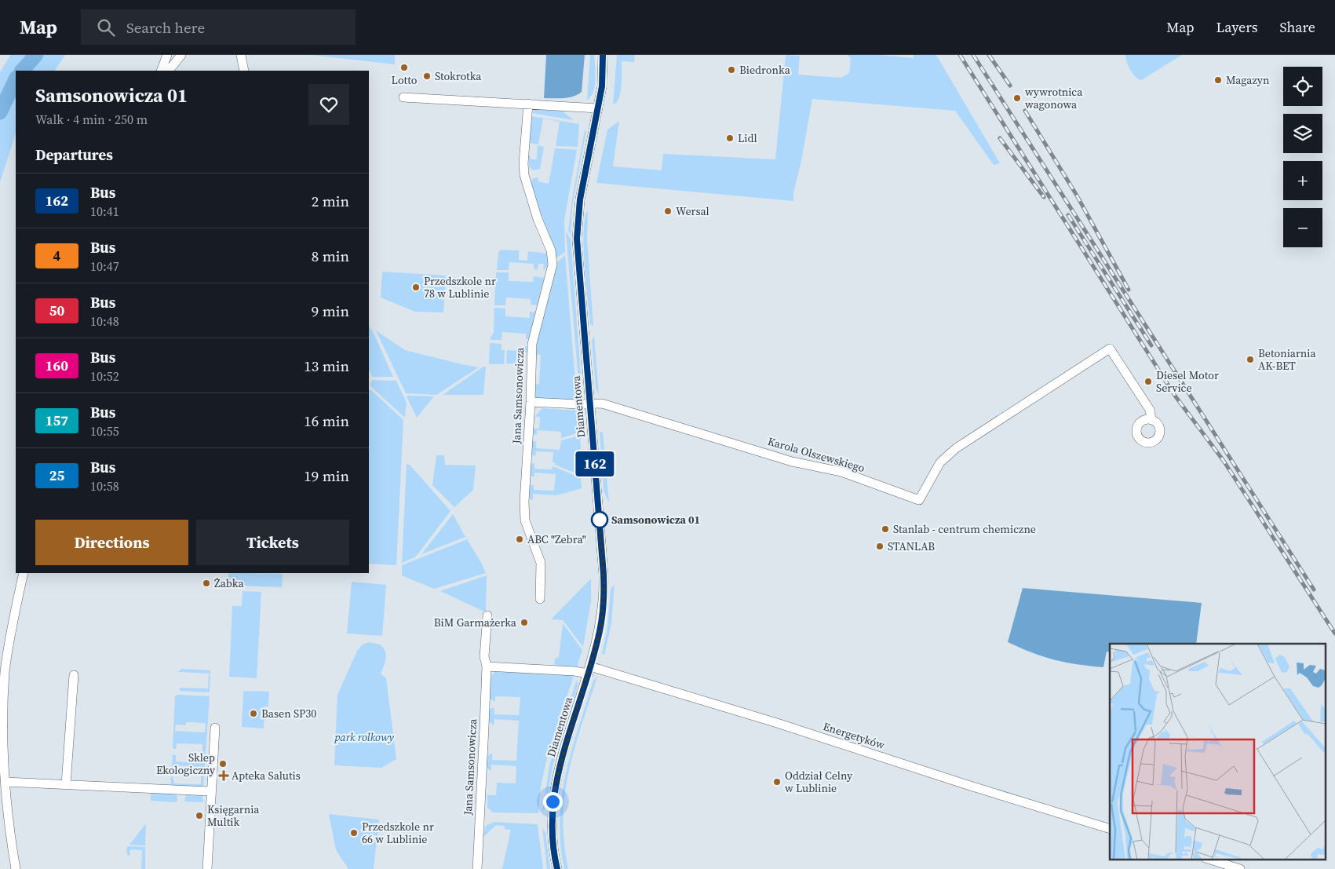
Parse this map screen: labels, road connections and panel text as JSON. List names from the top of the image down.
{
  "streets": {
    "street": [
      "Jana Samsonowicza",
      "Diamentowa",
      "Karola Olszewskiego",
      "Energetyków"
    ]
  },
  "crossings": [
    ["Jana Samsonowicza", "Energetyków"],
    ["Diamentowa", "Karola Olszewskiego"],
    ["Diamentowa", "Energetyków"]
  ],
  "parks": ["park rolkowy"],
  "places": {
    "other": [
      "Lotto",
      "Biedronka",
      "Stokrotka",
      "Magazyn",
      "wywrotnica wagonowa",
      "Lidl",
      "Wersal",
      "Przedszkole nr 78 w Lublinie",
      "Betoniarnia AK-BET",
      "Diesel Motor Service",
      "Samsonowicza 01",
      "Stanlab - centrum chemiczne",
      "ABC \"Zebra\"",
      "STANLAB",
      "Żabka",
      "BiM Garmażerka",
      "Basen SP30",
      "Sklep Ekologiczny",
      "Oddział Celny w Lublinie",
      "Księgarnia Multik",
      "Przedszkole nr 66 w Lublinie"
    ],
    "health": ["Apteka Salutis"]
  },
  "lines": ["bus line 162"],
  "page": {
    "header": "Map",
    "search": "Search here",
    "nav": ["Map", "Layers", "Share"],
    "on_map": "162",
    "map_buttons": ["+", "−"],
    "heading": [
      ["Samsonowicza 01", "Walk · 4 min · 250 m"],
      "Departures"
    ],
    "list": [
      {
        "mark": "162",
        "name": "Bus",
        "note": "10:41",
        "value": "2 min"
      },
      {
        "mark": "4",
        "name": "Bus",
        "note": "10:47",
        "value": "8 min"
      },
      {
        "mark": "50",
        "name": "Bus",
        "note": "10:48",
        "value": "9 min"
      },
      {
        "mark": "160",
        "name": "Bus",
        "note": "10:52",
        "value": "13 min"
      },
      {
        "mark": "157",
        "name": "Bus",
        "note": "10:55",
        "value": "16 min"
      },
      {
        "mark": "25",
        "name": "Bus",
        "note": "10:58",
        "value": "19 min"
      }
    ],
    "buttons": ["Directions", "Tickets"]
  }
}
